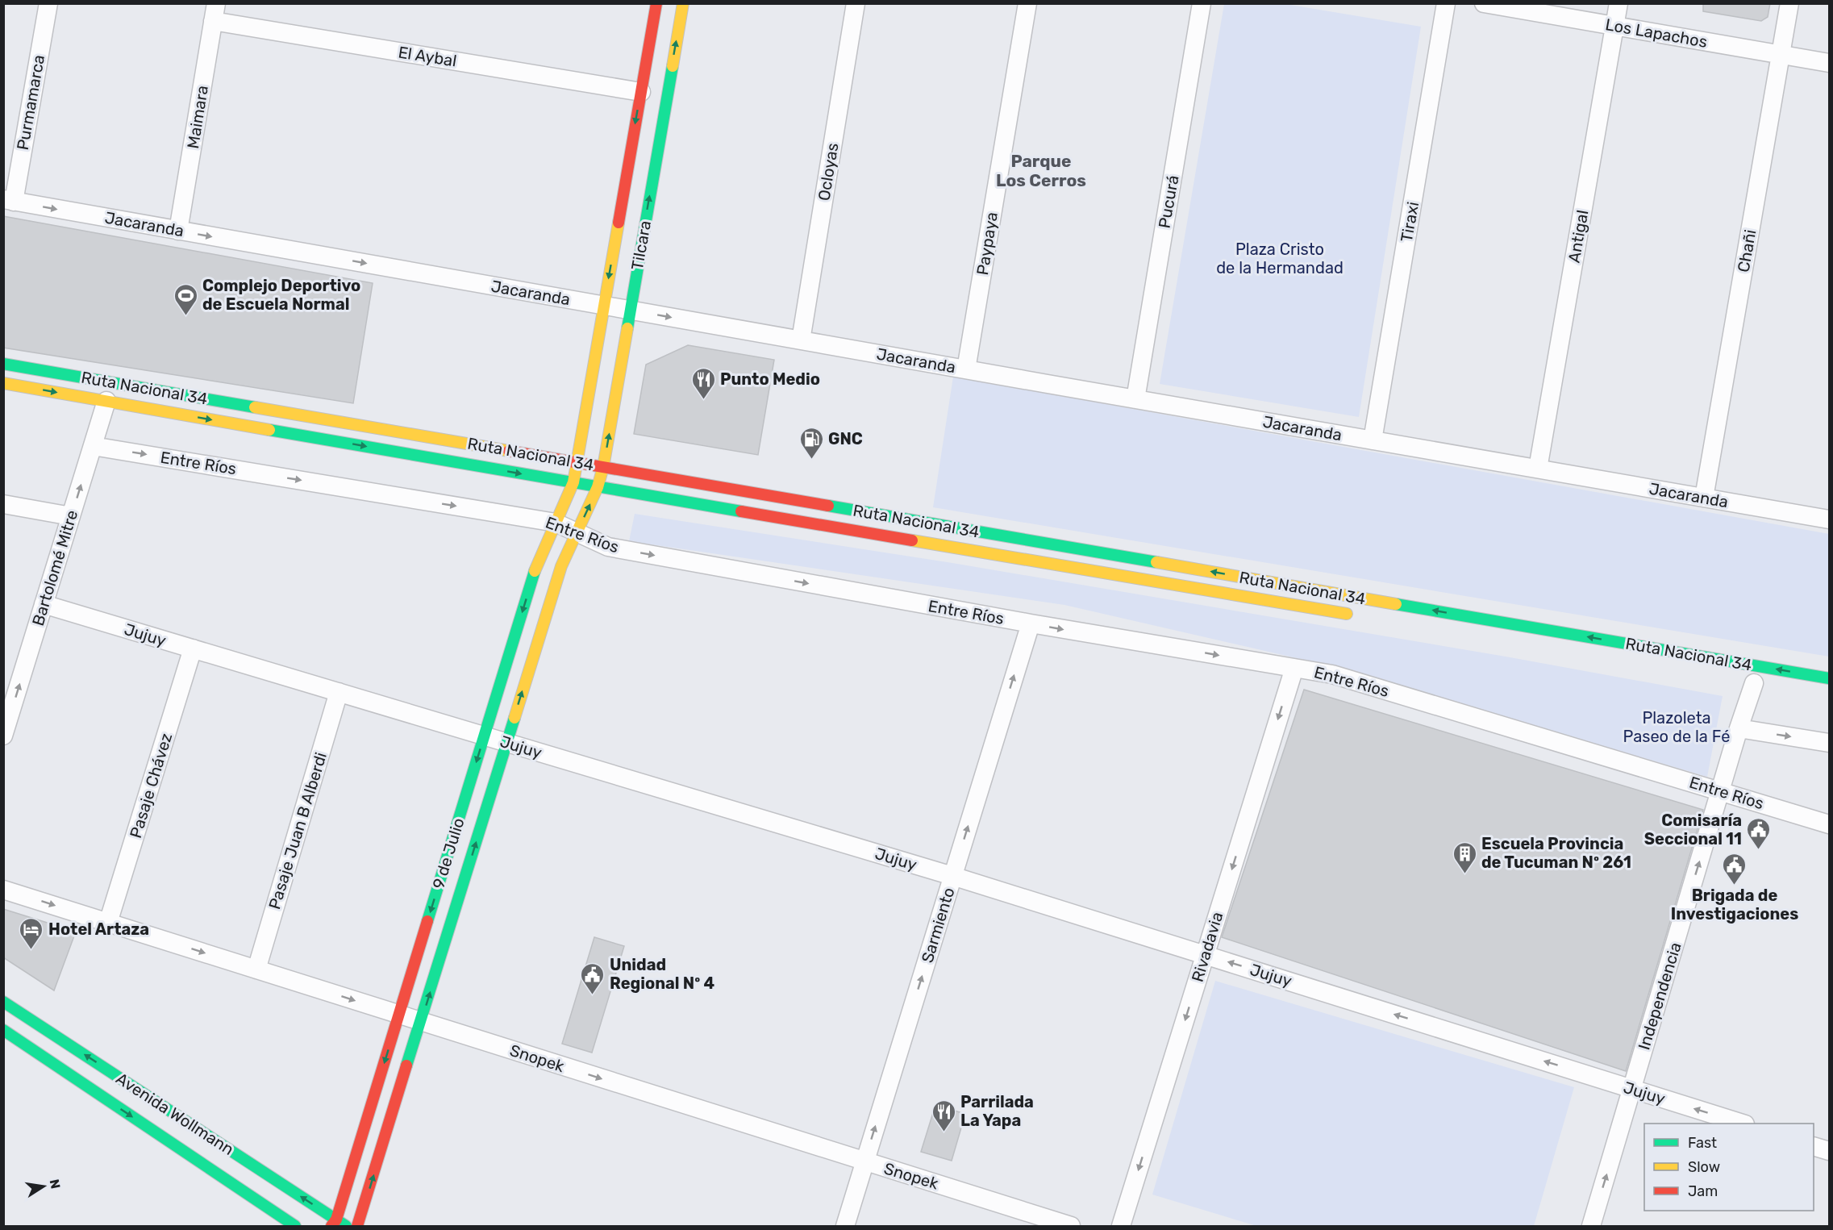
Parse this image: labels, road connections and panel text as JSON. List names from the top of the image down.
{
  "streets": {
    "main road": [
      "Tilcara",
      "Ruta Nacional 34",
      "9 de Julio",
      "Avenida Wollmann"
    ],
    "street": [
      "Los Lapachos",
      "El Aybal",
      "Purmamarca",
      "Maimara",
      "Ocloyas",
      "Pucurá",
      "Tiraxi",
      "Jacaranda",
      "Antigal",
      "Paypaya",
      "Chañi",
      "Entre Ríos",
      "Bartolomé Mitre",
      "Jujuy",
      "Pasaje Chávez",
      "Pasaje Juan B Alberdi",
      "Sarmiento",
      "Rivadavia",
      "Independencia",
      "Snopek"
    ]
  },
  "crossings": [
    ["Los Lapachos", "Antigal"],
    ["Los Lapachos", "Chañi"],
    ["El Aybal", "Maimara"],
    ["El Aybal", "Tilcara"],
    ["Purmamarca", "Jacaranda"],
    ["Maimara", "Jacaranda"],
    ["Ocloyas", "Jacaranda"],
    ["Pucurá", "Jacaranda"],
    ["Tiraxi", "Jacaranda"],
    ["Jacaranda", "Antigal"],
    ["Jacaranda", "Paypaya"],
    ["Jacaranda", "Tilcara"],
    ["Jacaranda", "Chañi"],
    ["Tilcara", "Ruta Nacional 34"],
    ["Tilcara", "9 de Julio"],
    ["Ruta Nacional 34", "Bartolomé Mitre"],
    ["Ruta Nacional 34", "9 de Julio"],
    ["Entre Ríos", "Bartolomé Mitre"],
    ["Entre Ríos", "9 de Julio"],
    ["Entre Ríos", "Sarmiento"],
    ["Entre Ríos", "Rivadavia"],
    ["Entre Ríos", "Independencia"],
    ["Bartolomé Mitre", "Jujuy"],
    ["Jujuy", "Pasaje Chávez"],
    ["Jujuy", "Pasaje Juan B Alberdi"],
    ["Jujuy", "9 de Julio"],
    ["Jujuy", "Sarmiento"],
    ["Jujuy", "Rivadavia"],
    ["Jujuy", "Independencia"],
    ["Pasaje Chávez", "Snopek"],
    ["Pasaje Juan B Alberdi", "Snopek"],
    ["9 de Julio", "Snopek"],
    ["9 de Julio", "Avenida Wollmann"],
    ["Sarmiento", "Snopek"]
  ],
  "one_way": [
    "Jacaranda",
    "Entre Ríos",
    "Bartolomé Mitre",
    "Sarmiento",
    "Rivadavia",
    "Independencia",
    "Snopek"
  ],
  "districts": ["Parque Los Cerros"],
  "parks": ["Plaza Cristo de la Hermandad", "Plazoleta Paseo de la Fé"],
  "places": {
    "sports": ["Complejo Deportivo de Escuela Normal"],
    "restaurant": ["Punto Medio", "Parrilada La Yapa"],
    "fuel station": ["GNC"],
    "public building": ["Comisaría Seccional 11", "Brigada de Investigaciones", "Unidad Regional Nº 4"],
    "building": ["Escuela Provincia de Tucuman Nº 261"],
    "hotel": ["Hotel Artaza"]
  },
  "legend": ["Fast", "Slow", "Jam"],
  "north": "right"
}
